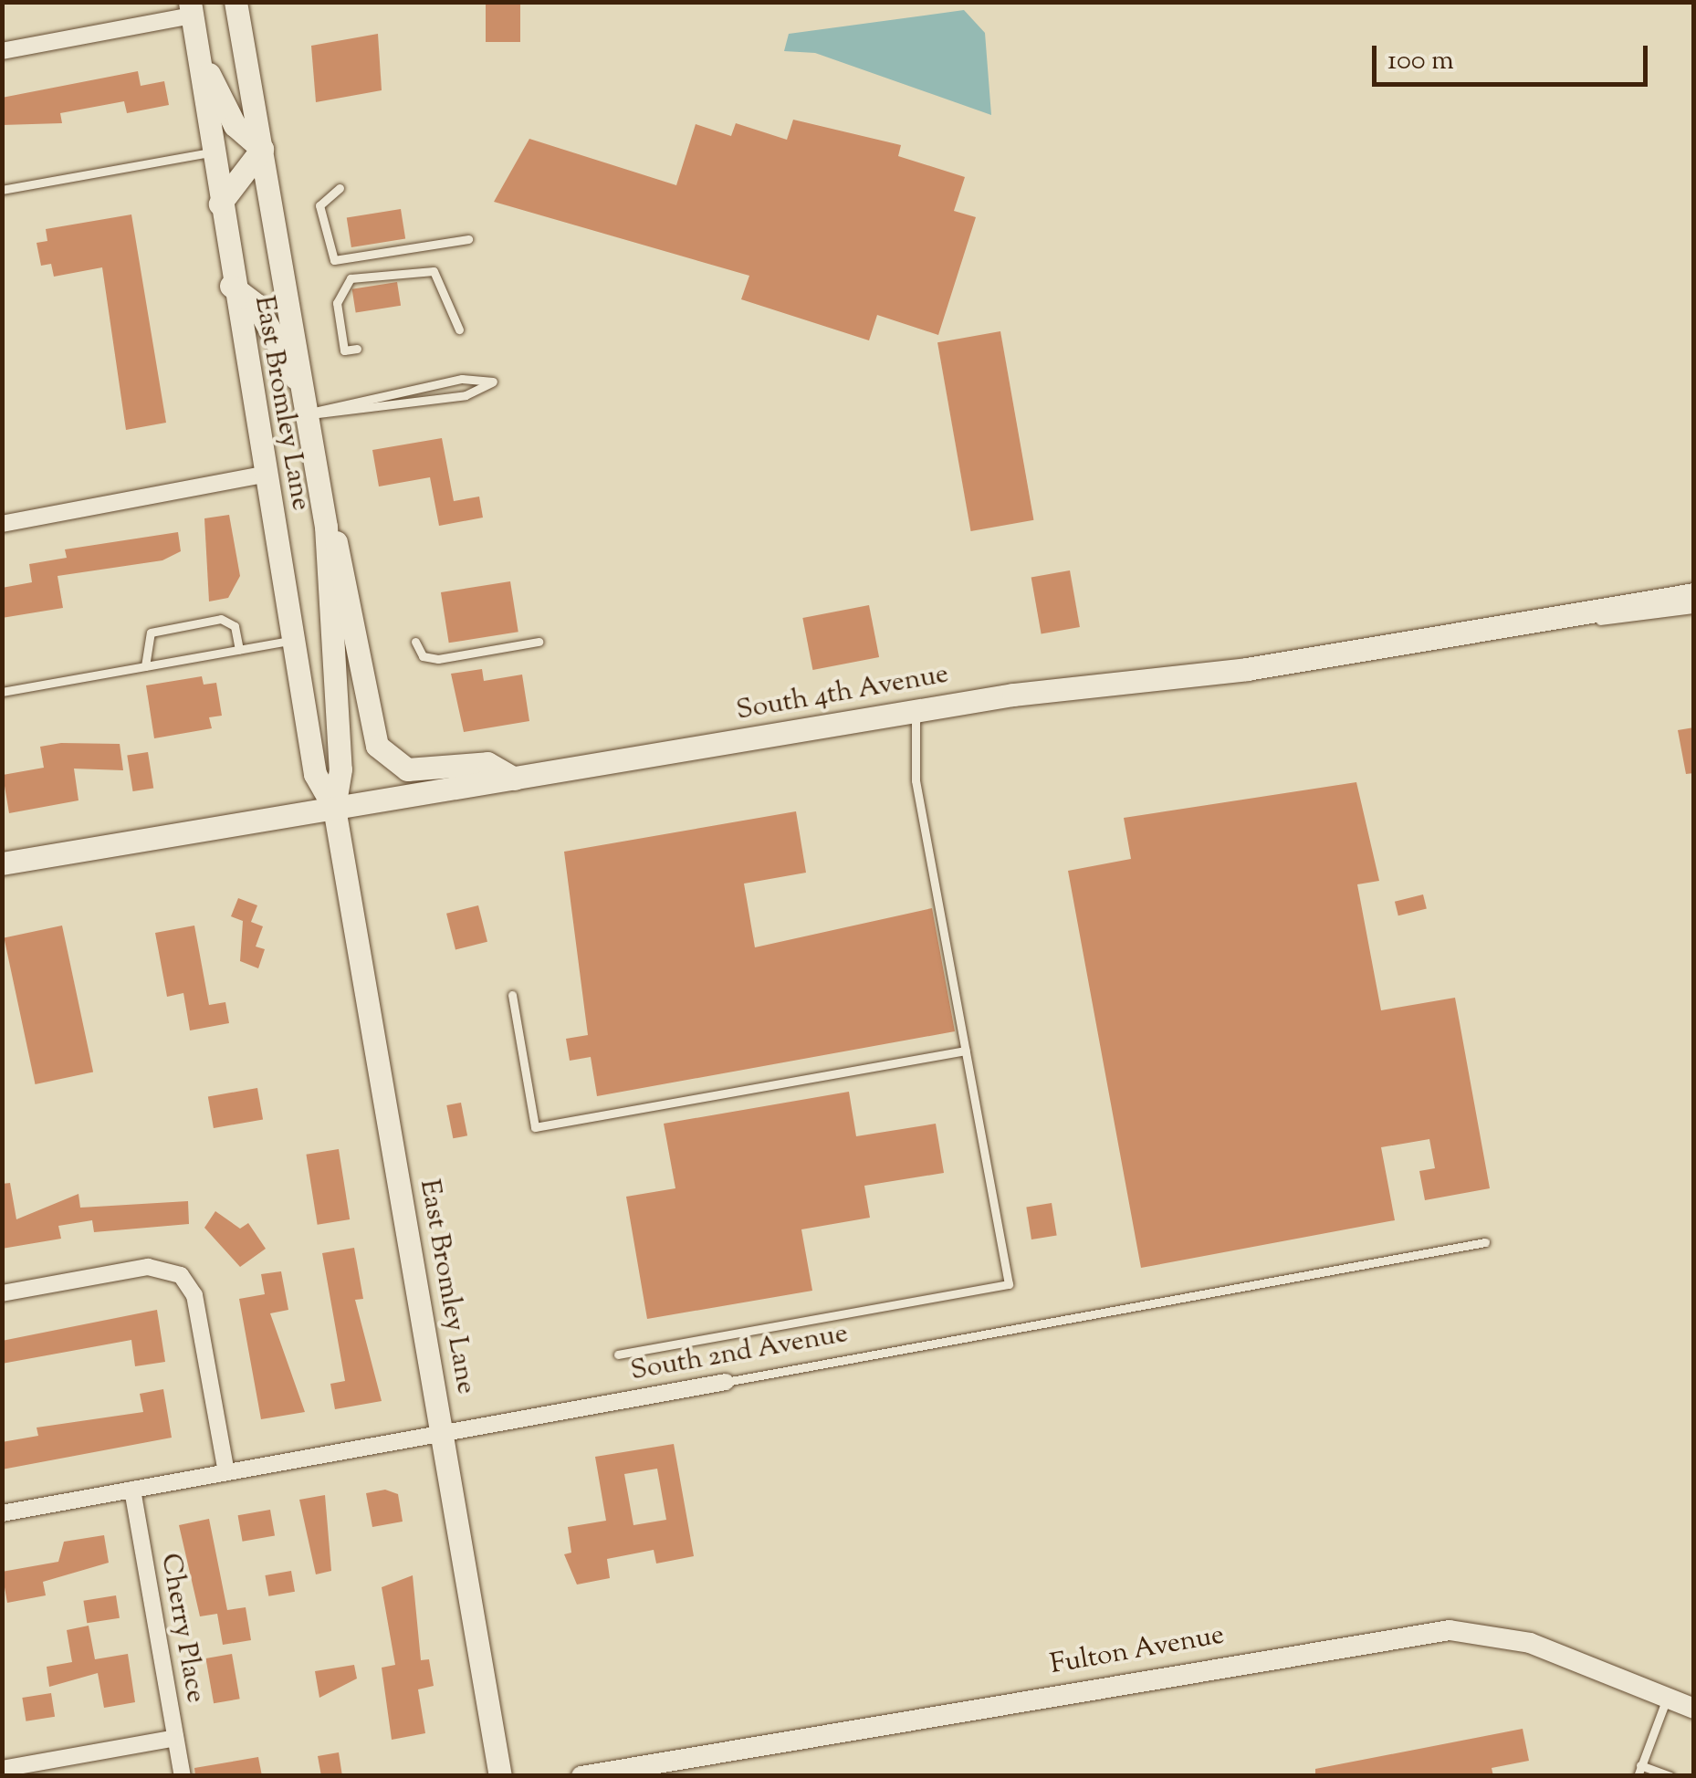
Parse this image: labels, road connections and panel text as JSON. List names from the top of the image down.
{
  "streets": {
    "main road": ["East Bromley Lane", "South 4th Avenue"],
    "street": ["South 2nd Avenue", "Cherry Place", "Fulton Avenue"]
  },
  "crossings": [
    ["East Bromley Lane", "South 4th Avenue"],
    ["East Bromley Lane", "South 2nd Avenue"],
    ["South 2nd Avenue", "Cherry Place"]
  ],
  "scale_bar": "100 m"
}
